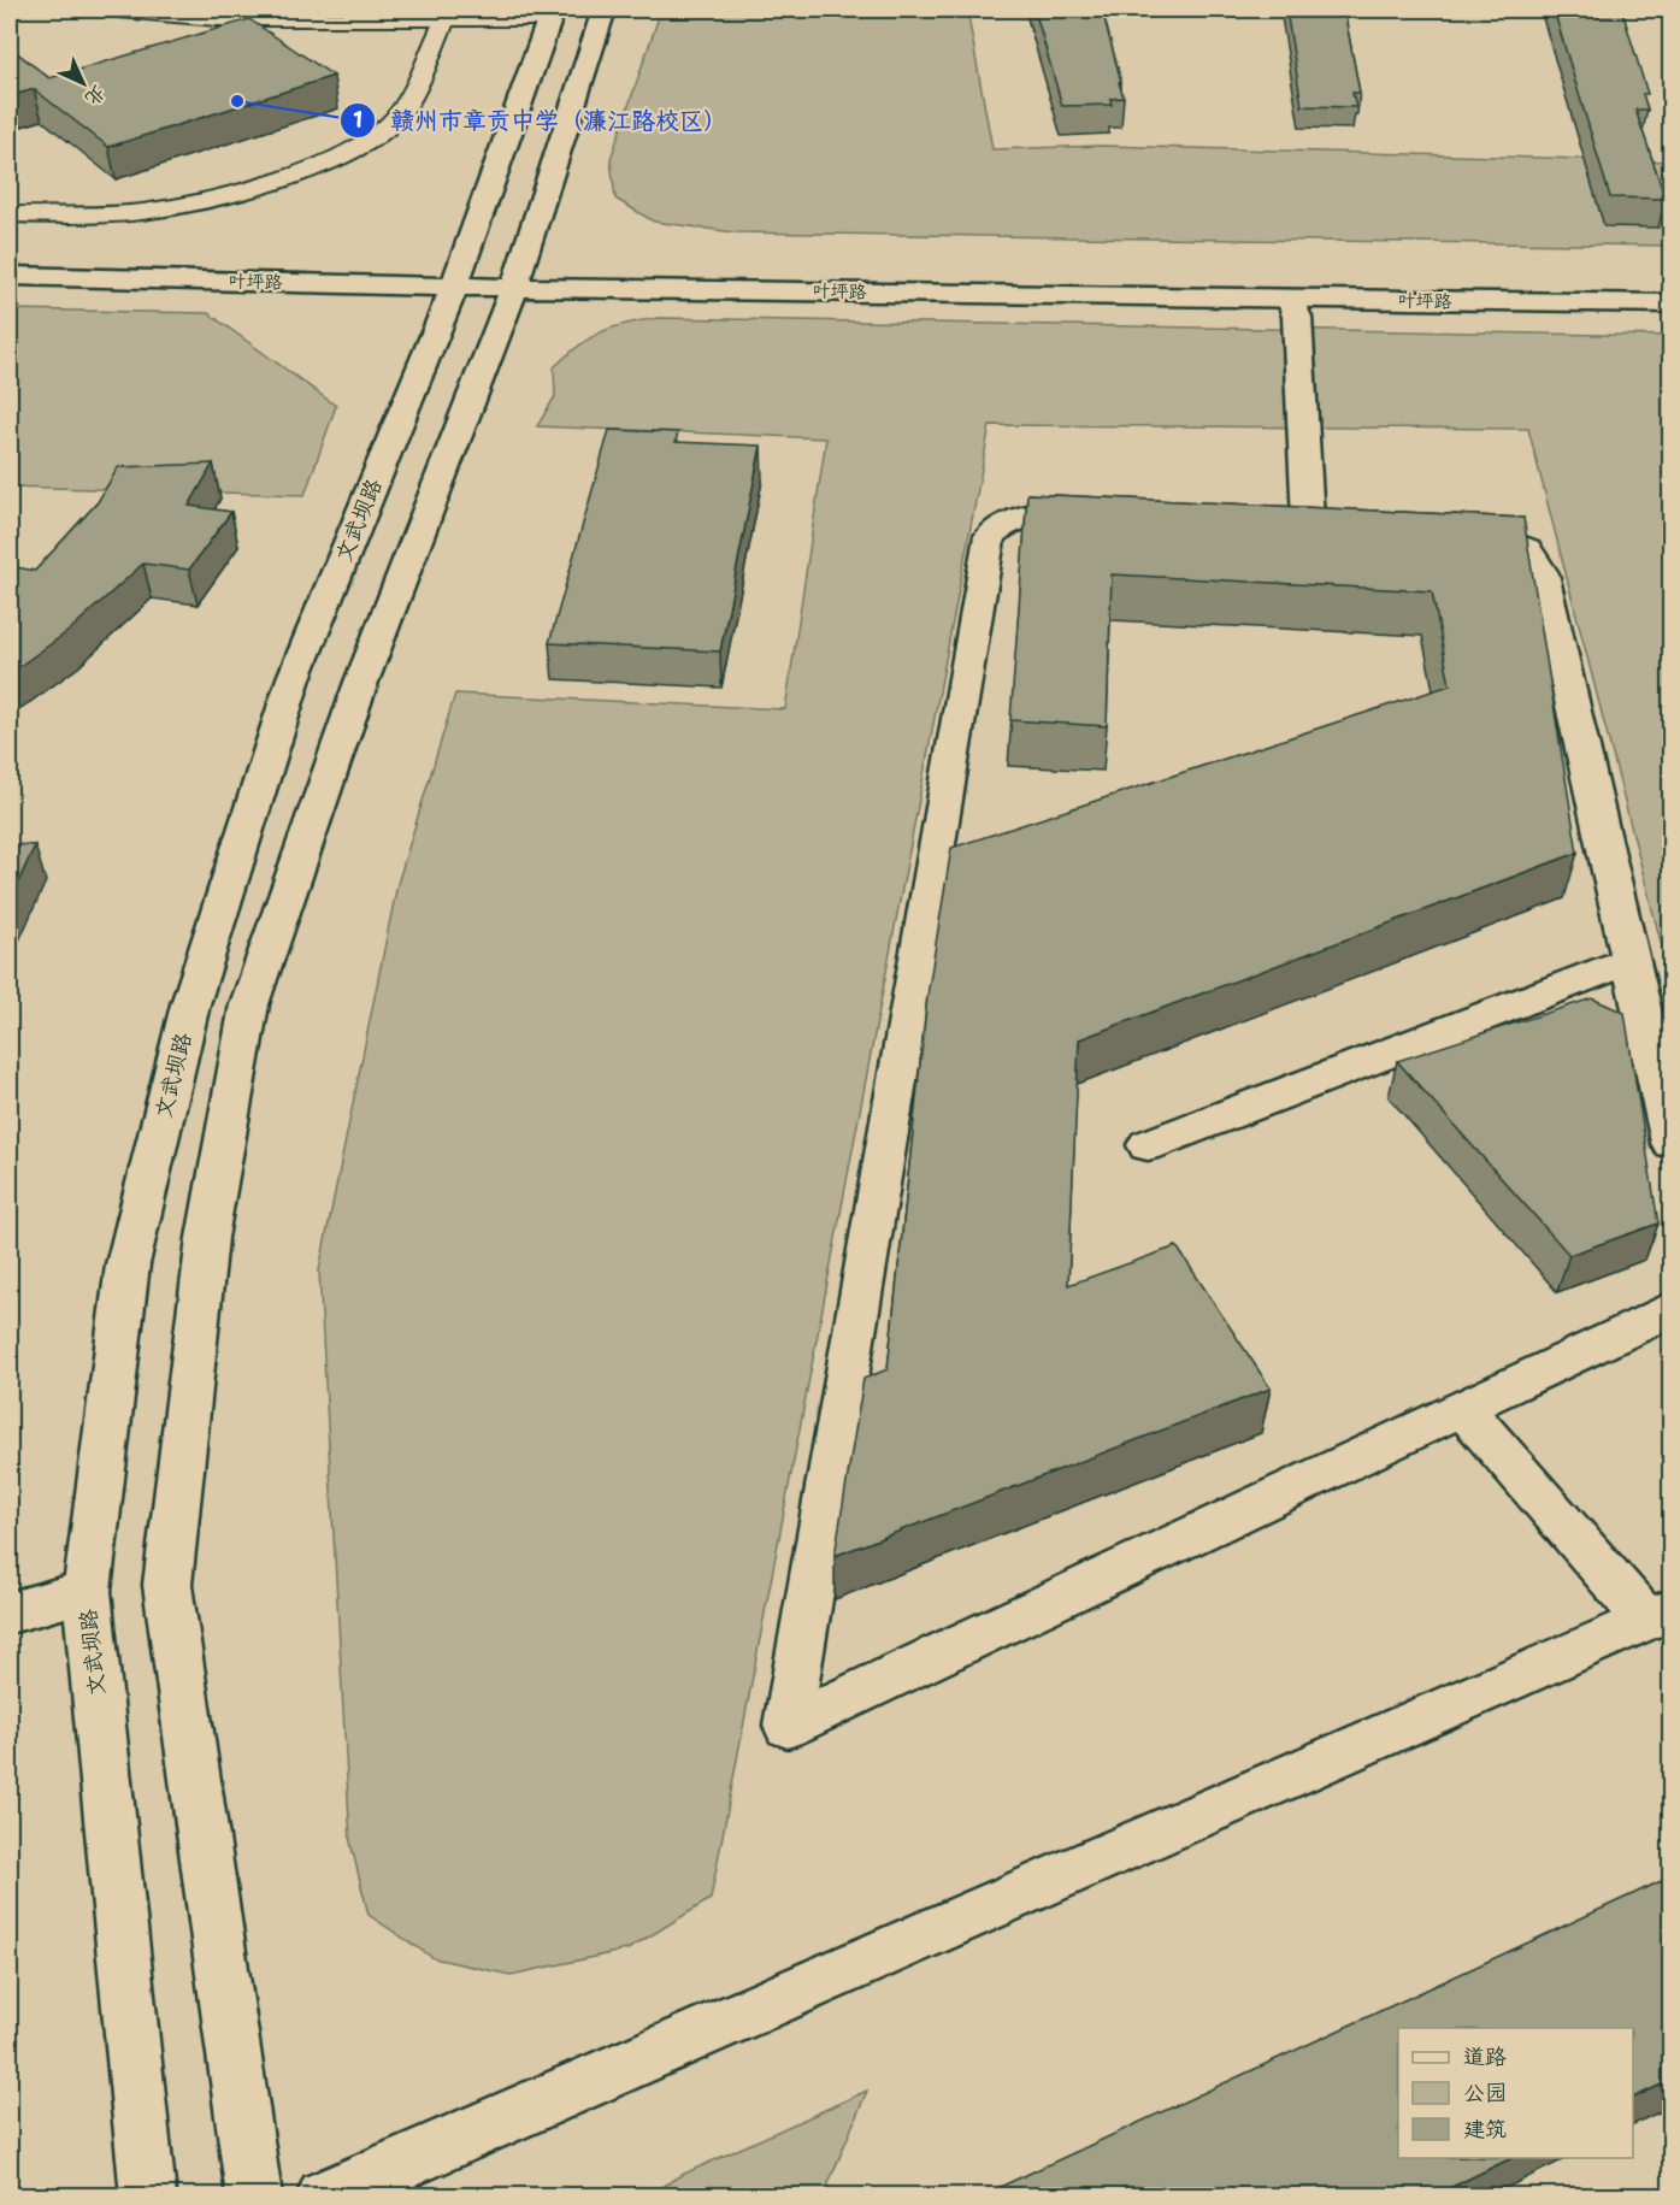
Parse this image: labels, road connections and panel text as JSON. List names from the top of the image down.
{
  "streets": {
    "street": ["叶坪路", "文武坝路"]
  },
  "crossings": [
    ["叶坪路", "文武坝路"]
  ],
  "places": ["赣州市章贡中学（濂江路校区）"],
  "legend": ["道路", "公园", "建筑"],
  "north": "bottom right"
}
